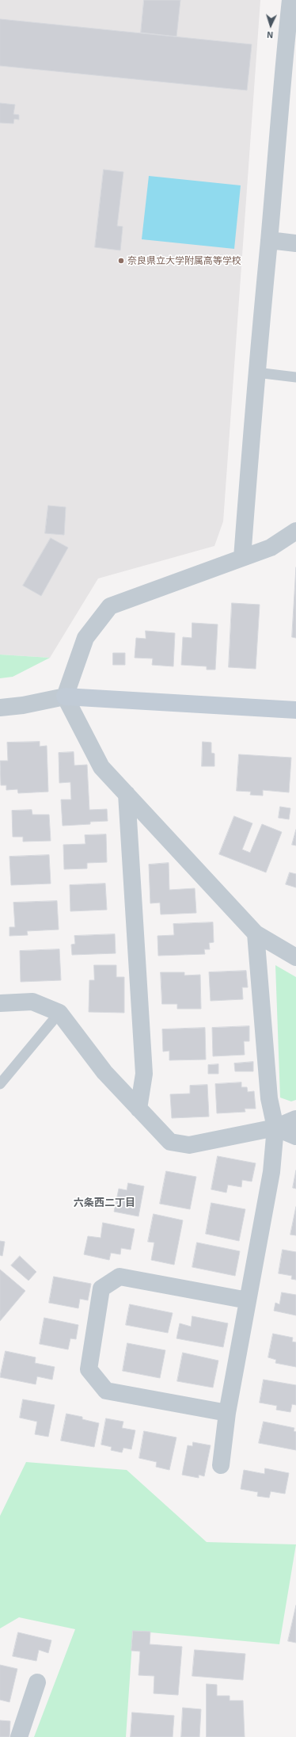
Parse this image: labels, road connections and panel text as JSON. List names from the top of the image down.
{
  "districts": ["六条西二丁目"],
  "places": ["奈良県立大学附属高等学校"],
  "north": "bottom"
}
